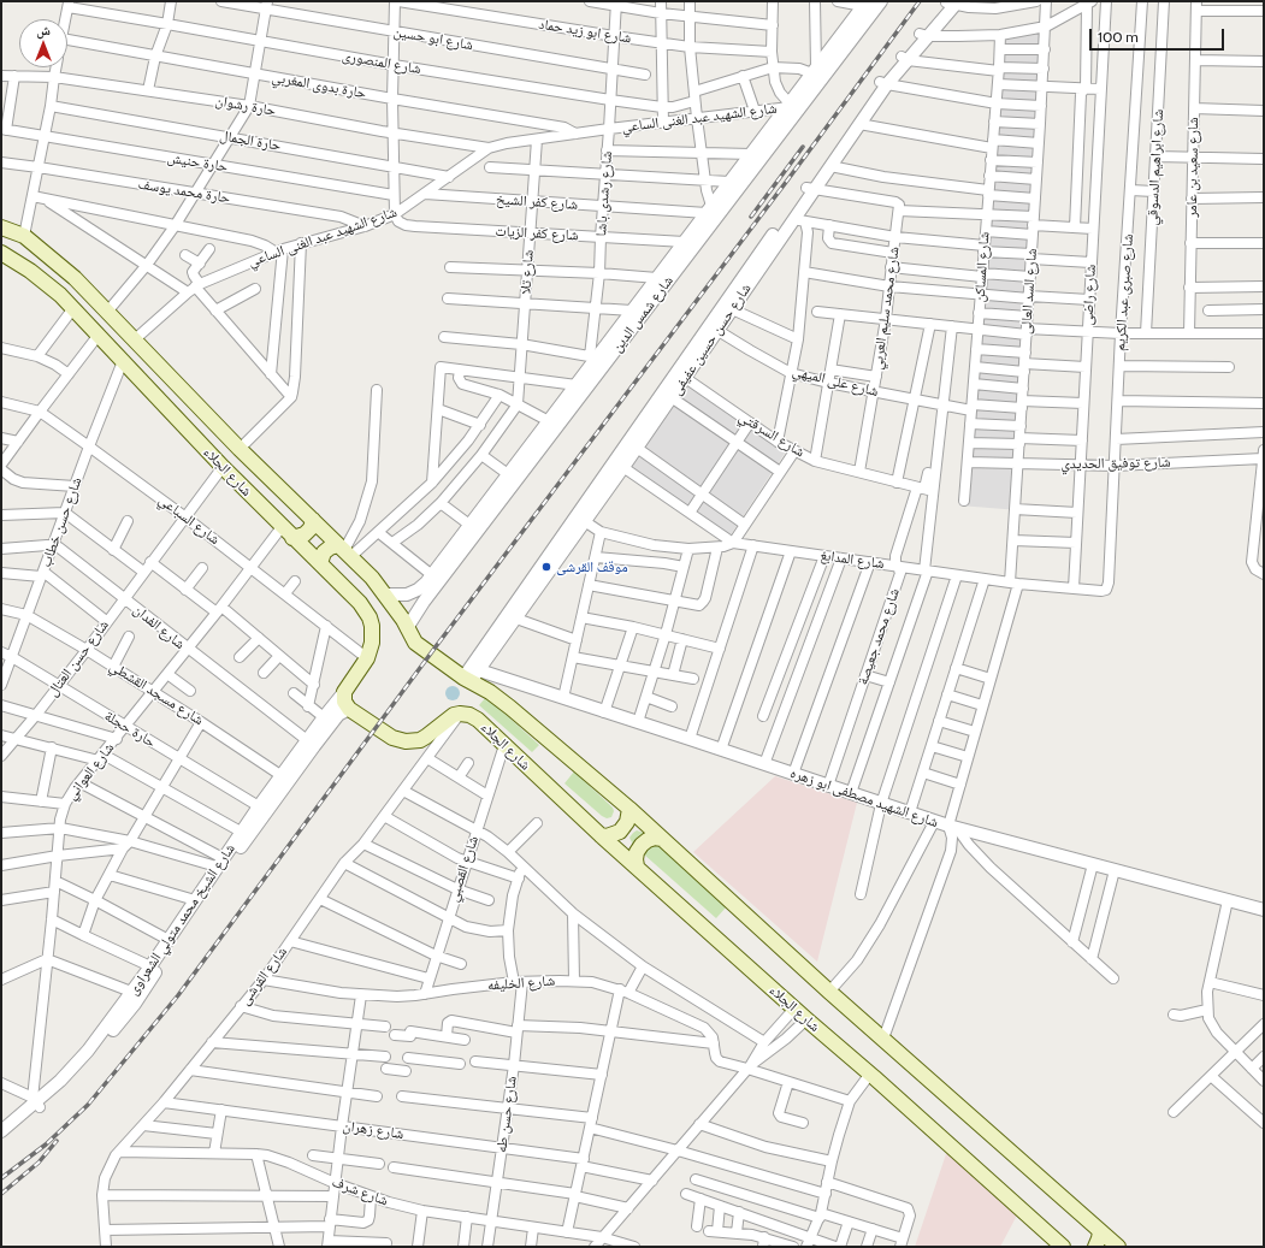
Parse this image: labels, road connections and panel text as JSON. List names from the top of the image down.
{
  "streets": {
    "main road": ["شارع الجلاء"],
    "street": [
      "شارع ابو زيد حماد",
      "شارع ابو حسين",
      "شارع المنصورى",
      "حارة بدوى المغربي",
      "حارة رشوان",
      "شارع الشهيد عبد الغنى الساعي",
      "حارة الجمال",
      "حارة حنيش",
      "شارع ابراهيم الدسوقي",
      "شارع سعيد بن عامر",
      "حارة محمد يوسف",
      "شارع رشدى باشا",
      "شارع كفر الشيخ",
      "شارع كفر الزيات",
      "شارع المساكن",
      "شارع تلا",
      "شارع السد العالى",
      "شارع صبرى عبد الكريم",
      "شارع راضى",
      "شارع محمد سليم العربي",
      "شارع شمس الدين",
      "شارع حسن حسين عفيفى",
      "شارع على الميهي",
      "شارع السرقتي",
      "شارع توفيق الحديدي",
      "شارع السباعي",
      "شارع حسن خطاب",
      "شارع المدابغ",
      "شارع الفدان",
      "شارع محمد جعيصة",
      "شارع حسن العتال",
      "شارع مسجد القشطي",
      "حارة حجلة",
      "شارع العواني",
      "شارع الشهيد مصطفى ابو زهره",
      "شارع القصبي",
      "شارع الشيخ محمد متولي الشعراوى",
      "شارع القرشى",
      "شارع الخليفه",
      "شارع حسن طه",
      "شارع زهران",
      "شارع شرف"
    ]
  },
  "crossings": [
    ["شارع ابو زيد حماد", "شارع رشدى باشا"],
    ["شارع ابو حسين", "شارع رشدى باشا"],
    ["شارع المنصورى", "شارع رشدى باشا"],
    ["شارع المنصورى", "شارع شمس الدين"],
    ["حارة بدوى المغربي", "شارع الشهيد عبد الغنى الساعي"],
    ["حارة رشوان", "شارع الشهيد عبد الغنى الساعي"],
    ["شارع الشهيد عبد الغنى الساعي", "حارة الجمال"],
    ["شارع الشهيد عبد الغنى الساعي", "حارة محمد يوسف"],
    ["شارع الشهيد عبد الغنى الساعي", "شارع رشدى باشا"],
    ["شارع الشهيد عبد الغنى الساعي", "شارع كفر الشيخ"],
    ["شارع الشهيد عبد الغنى الساعي", "شارع كفر الزيات"],
    ["شارع الشهيد عبد الغنى الساعي", "شارع تلا"],
    ["شارع الشهيد عبد الغنى الساعي", "شارع شمس الدين"],
    ["شارع الشهيد عبد الغنى الساعي", "شارع الجلاء"],
    ["شارع رشدى باشا", "شارع كفر الشيخ"],
    ["شارع رشدى باشا", "شارع كفر الزيات"],
    ["شارع رشدى باشا", "شارع شمس الدين"],
    ["شارع كفر الشيخ", "شارع تلا"],
    ["شارع كفر الشيخ", "شارع شمس الدين"],
    ["شارع كفر الزيات", "شارع تلا"],
    ["شارع كفر الزيات", "شارع شمس الدين"],
    ["شارع المساكن", "شارع على الميهي"],
    ["شارع المساكن", "شارع توفيق الحديدي"],
    ["شارع السد العالى", "شارع على الميهي"],
    ["شارع السد العالى", "شارع توفيق الحديدي"],
    ["شارع السد العالى", "شارع المدابغ"],
    ["شارع السد العالى", "شارع الشهيد مصطفى ابو زهره"],
    ["شارع صبرى عبد الكريم", "شارع توفيق الحديدي"],
    ["شارع صبرى عبد الكريم", "شارع المدابغ"],
    ["شارع راضى", "شارع على الميهي"],
    ["شارع راضى", "شارع توفيق الحديدي"],
    ["شارع راضى", "شارع المدابغ"],
    ["شارع محمد سليم العربي", "شارع على الميهي"],
    ["شارع محمد سليم العربي", "شارع السرقتي"],
    ["شارع شمس الدين", "شارع الجلاء"],
    ["شارع حسن حسين عفيفى", "شارع على الميهي"],
    ["شارع حسن حسين عفيفى", "شارع السرقتي"],
    ["شارع حسن حسين عفيفى", "شارع الجلاء"],
    ["شارع حسن حسين عفيفى", "شارع المدابغ"],
    ["شارع حسن حسين عفيفى", "شارع الشهيد مصطفى ابو زهره"],
    ["شارع السرقتي", "شارع محمد جعيصة"],
    ["شارع الجلاء", "شارع السباعي"],
    ["شارع الجلاء", "شارع حسن خطاب"],
    ["شارع الجلاء", "شارع حسن العتال"],
    ["شارع الجلاء", "شارع العواني"],
    ["شارع الجلاء", "شارع الشهيد مصطفى ابو زهره"],
    ["شارع الجلاء", "شارع القصبي"],
    ["شارع الجلاء", "شارع الشيخ محمد متولي الشعراوى"],
    ["شارع الجلاء", "شارع القرشى"],
    ["شارع السباعي", "شارع حسن خطاب"],
    ["شارع السباعي", "شارع حسن العتال"],
    ["شارع السباعي", "شارع العواني"],
    ["شارع حسن خطاب", "شارع الفدان"],
    ["شارع حسن خطاب", "شارع مسجد القشطي"],
    ["شارع حسن خطاب", "حارة حجلة"],
    ["شارع المدابغ", "شارع محمد جعيصة"],
    ["شارع الفدان", "شارع حسن العتال"],
    ["شارع الفدان", "شارع العواني"],
    ["شارع الفدان", "شارع الشيخ محمد متولي الشعراوى"],
    ["شارع محمد جعيصة", "شارع الشهيد مصطفى ابو زهره"],
    ["شارع حسن العتال", "شارع مسجد القشطي"],
    ["شارع حسن العتال", "حارة حجلة"],
    ["شارع مسجد القشطي", "شارع العواني"],
    ["شارع مسجد القشطي", "شارع الشيخ محمد متولي الشعراوى"],
    ["حارة حجلة", "شارع العواني"],
    ["حارة حجلة", "شارع الشيخ محمد متولي الشعراوى"],
    ["شارع العواني", "شارع الشيخ محمد متولي الشعراوى"],
    ["شارع القصبي", "شارع الخليفه"],
    ["شارع القرشى", "شارع الخليفه"],
    ["شارع القرشى", "شارع زهران"],
    ["شارع القرشى", "شارع شرف"],
    ["شارع الخليفه", "شارع حسن طه"],
    ["شارع حسن طه", "شارع زهران"],
    ["شارع حسن طه", "شارع شرف"]
  ],
  "places": ["موقف القرشى"],
  "scale_bar": "100 m",
  "north": "top"
}
